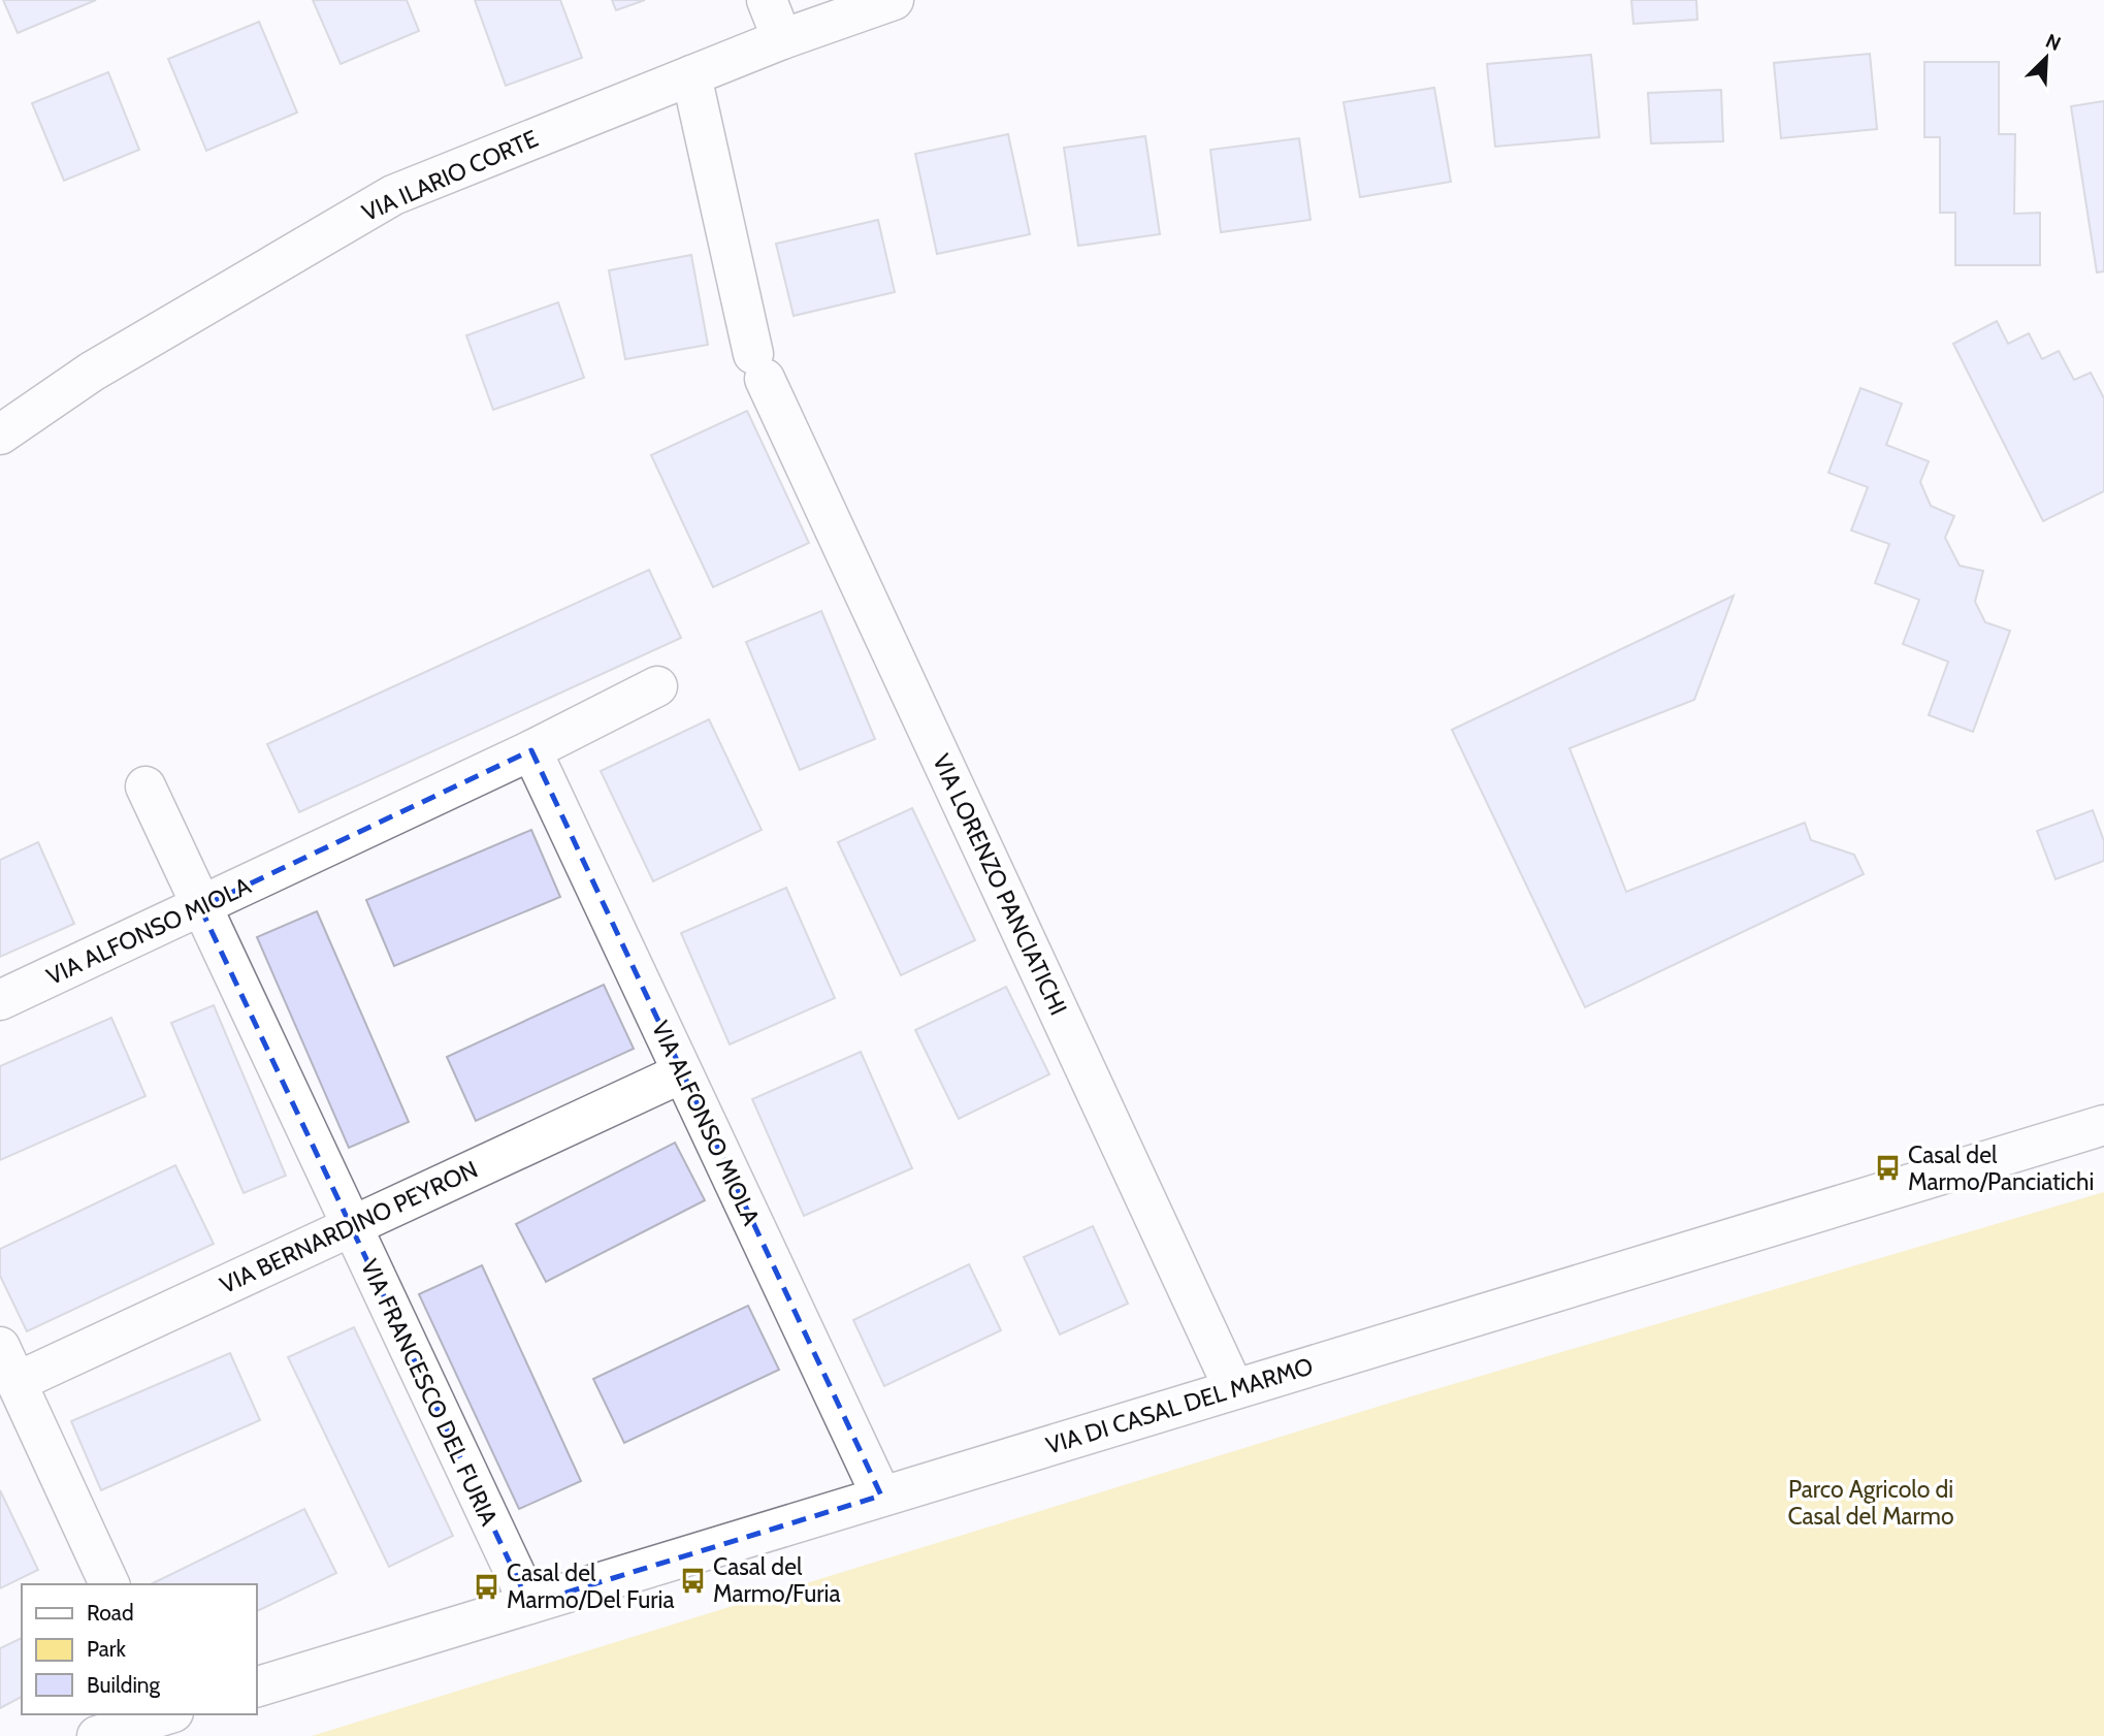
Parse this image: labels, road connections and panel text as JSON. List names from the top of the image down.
{
  "streets": {
    "street": [
      "VIA ILARIO CORTE",
      "VIA LORENZO PANCIATICHI",
      "VIA ALFONSO MIOLA",
      "VIA BERNARDINO PEYRON",
      "VIA FRANCESCO DEL FURIA",
      "VIA DI CASAL DEL MARMO"
    ]
  },
  "crossings": [
    ["VIA ILARIO CORTE", "VIA LORENZO PANCIATICHI"],
    ["VIA LORENZO PANCIATICHI", "VIA DI CASAL DEL MARMO"],
    ["VIA ALFONSO MIOLA", "VIA BERNARDINO PEYRON"],
    ["VIA ALFONSO MIOLA", "VIA FRANCESCO DEL FURIA"],
    ["VIA ALFONSO MIOLA", "VIA DI CASAL DEL MARMO"],
    ["VIA BERNARDINO PEYRON", "VIA FRANCESCO DEL FURIA"],
    ["VIA FRANCESCO DEL FURIA", "VIA DI CASAL DEL MARMO"]
  ],
  "parks": ["Parco Agricolo di Casal del Marmo"],
  "places": {
    "bus stop": ["Casal del Marmo/Panciatichi", "Casal del Marmo/Furia", "Casal del Marmo/Del Furia"]
  },
  "legend": ["Road", "Park", "Building"],
  "north": "top right"
}
